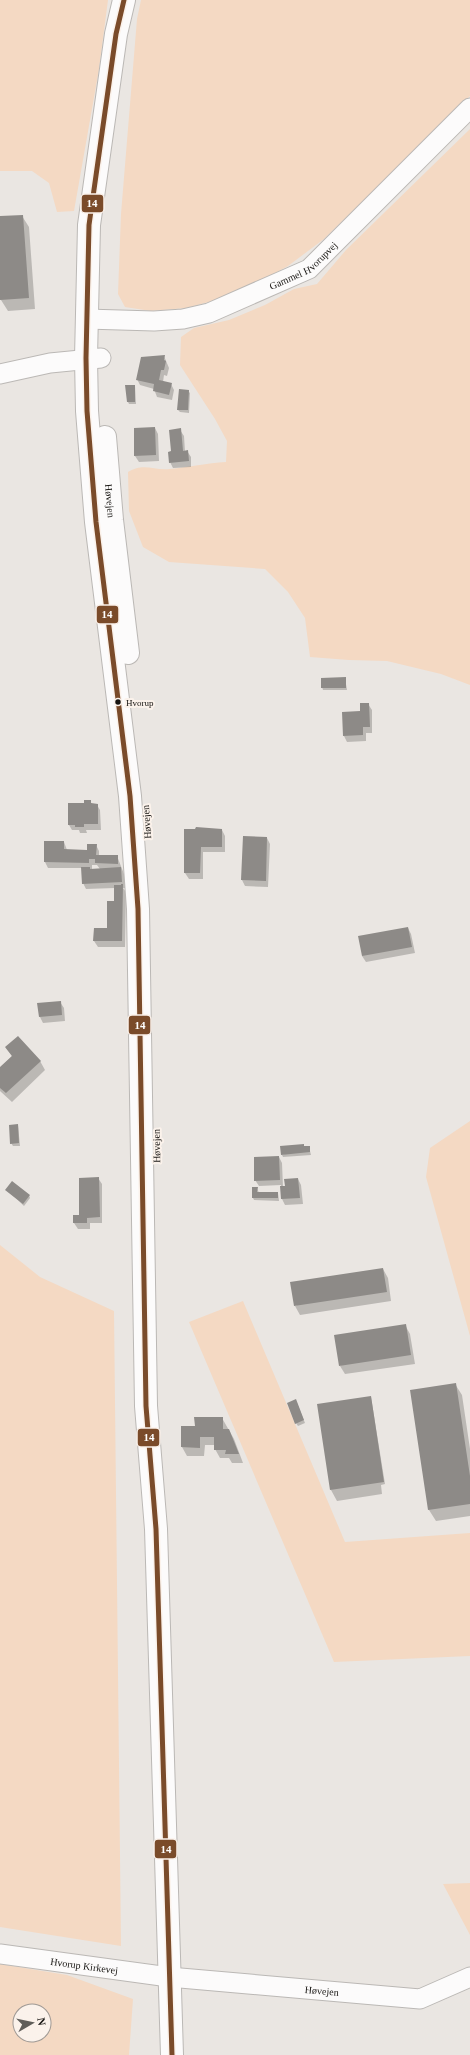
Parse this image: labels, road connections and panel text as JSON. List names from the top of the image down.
{
  "streets": {
    "main road": ["Høvejen"],
    "street": ["Gammel Hvorupvej", "Hvorup Kirkevej"]
  },
  "crossings": [
    ["Gammel Hvorupvej", "Høvejen"],
    ["Høvejen", "Hvorup Kirkevej"]
  ],
  "places": ["Hvorup"],
  "lines": ["transit line 14"],
  "north": "right"
}
